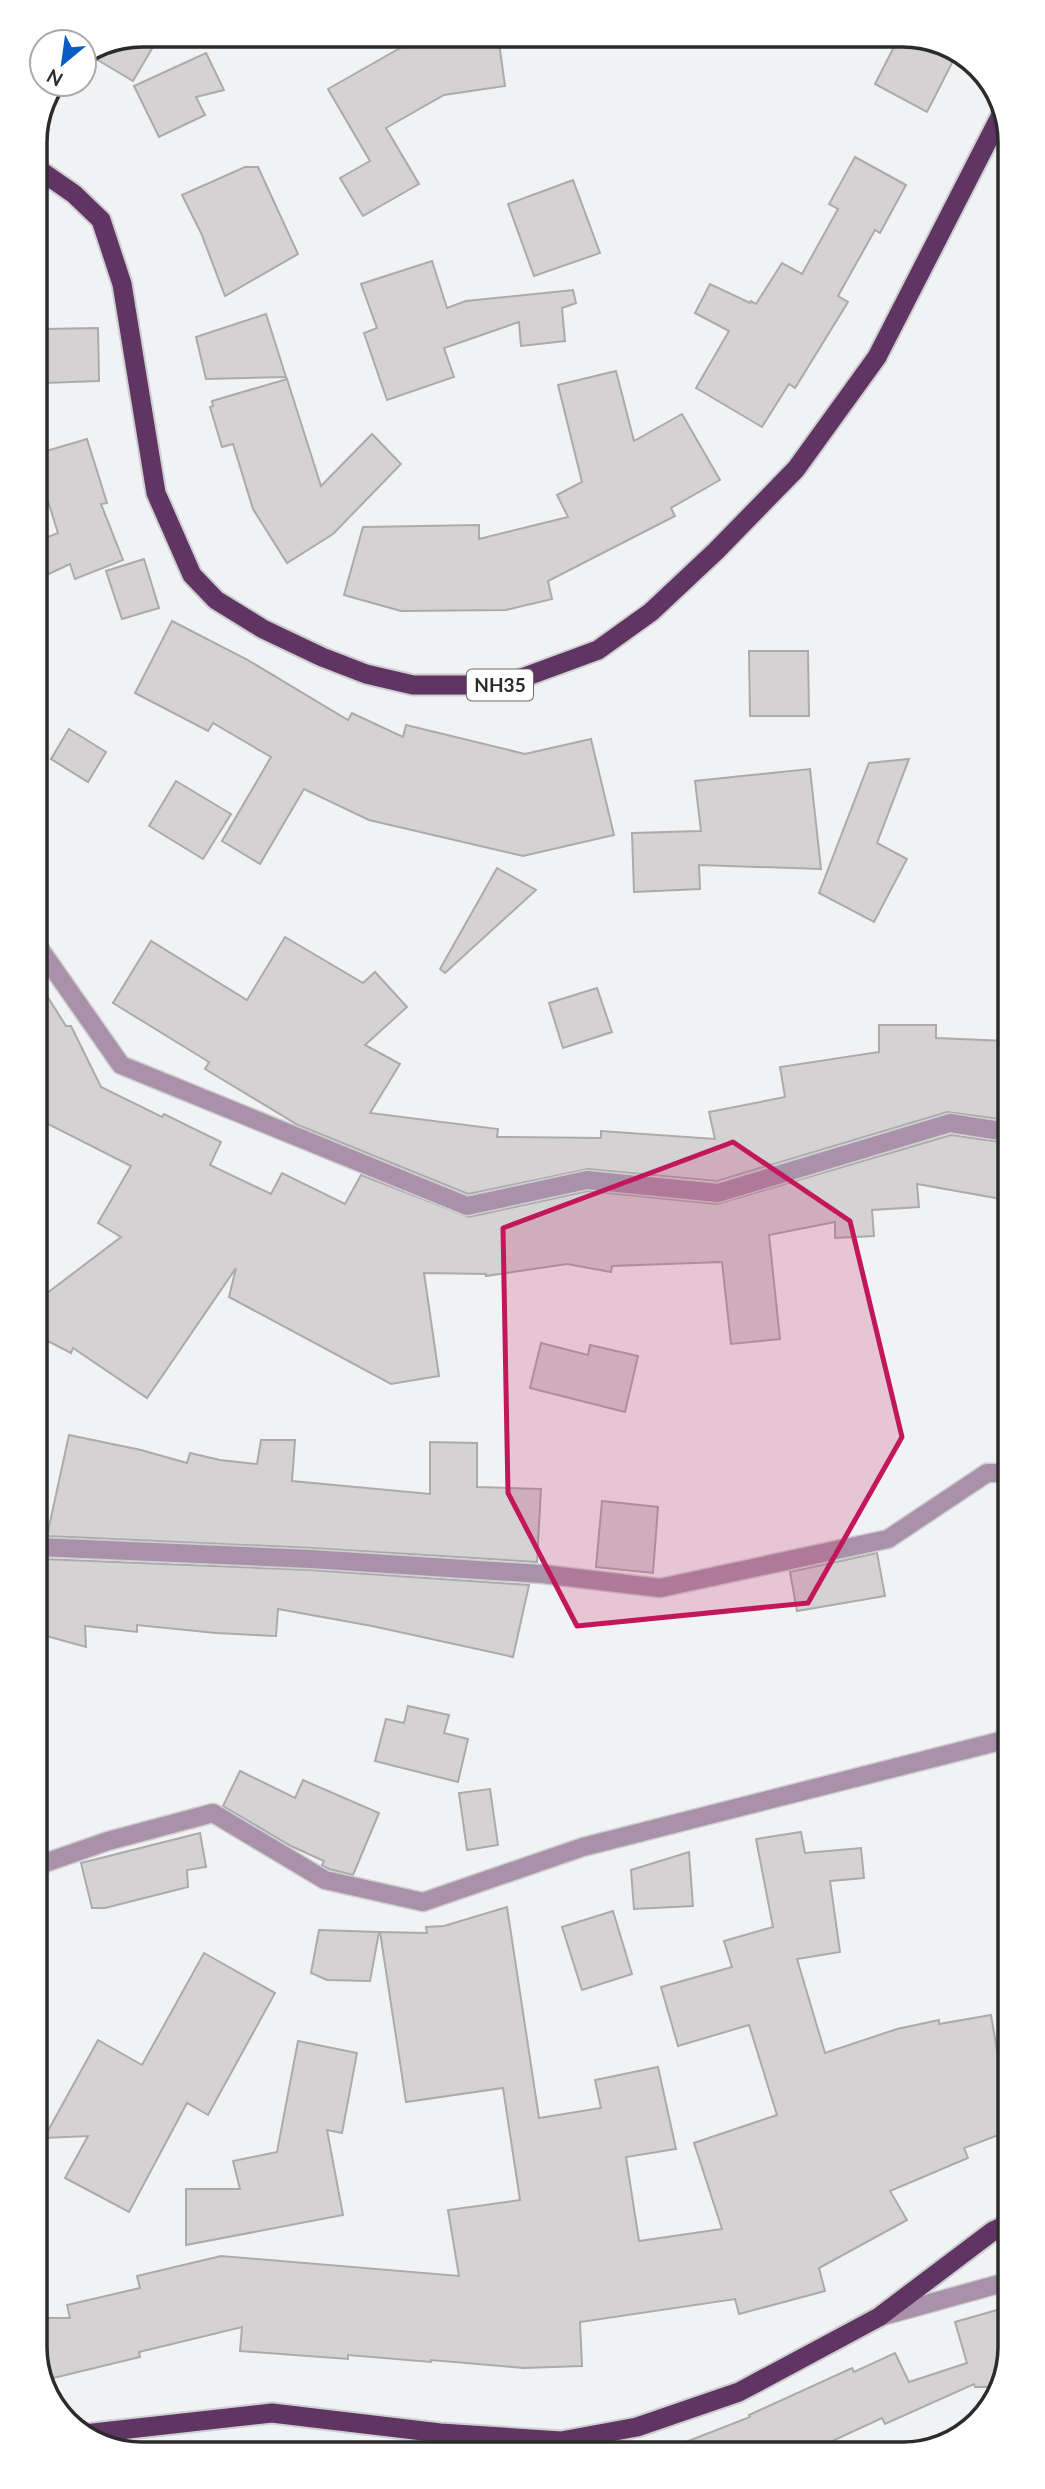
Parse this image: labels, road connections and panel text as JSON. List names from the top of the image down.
{
  "streets": {
    "highway": ["NH35"]
  },
  "north": "bottom left"
}
